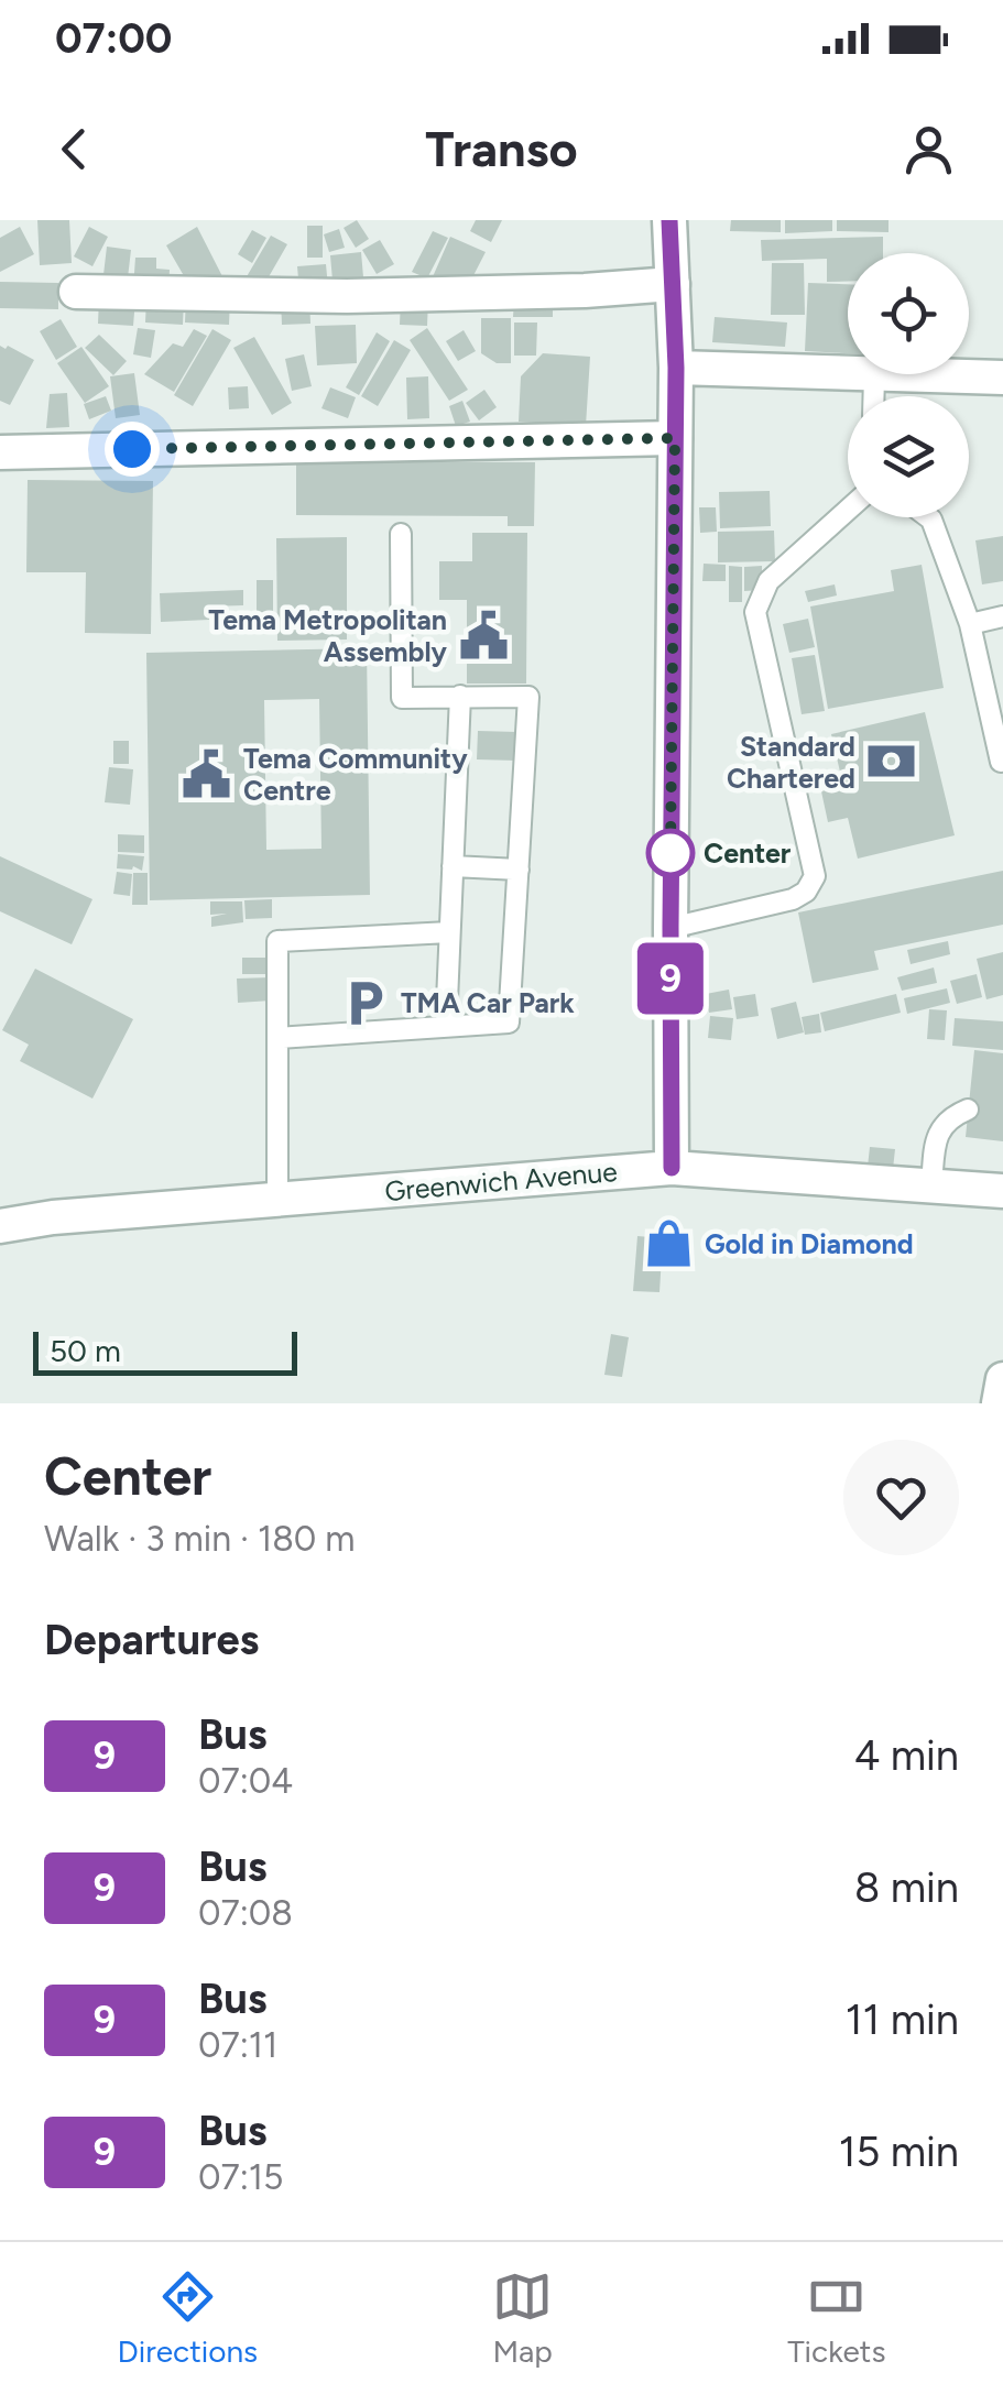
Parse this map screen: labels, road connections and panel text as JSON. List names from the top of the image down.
{
  "streets": {
    "street": ["Greenwich Avenue"]
  },
  "places": {
    "public building": ["Tema Metropolitan Assembly", "Tema Community Centre"],
    "bank": ["Standard Chartered"],
    "other": ["Center"],
    "parking": ["TMA Car Park"],
    "shop": ["Gold in Diamond"]
  },
  "lines": ["bus line 9"],
  "scale_bar": "50 m",
  "page": {
    "status": "07:00",
    "header": "Transo",
    "on_map": "9",
    "scale": "50 m",
    "heading": [
      ["Center", "Walk · 3 min · 180 m"],
      "Departures"
    ],
    "list": [
      {
        "mark": "9",
        "name": "Bus",
        "note": "07:04",
        "value": "4 min"
      },
      {
        "mark": "9",
        "name": "Bus",
        "note": "07:08",
        "value": "8 min"
      },
      {
        "mark": "9",
        "name": "Bus",
        "note": "07:11",
        "value": "11 min"
      },
      {
        "mark": "9",
        "name": "Bus",
        "note": "07:15",
        "value": "15 min"
      }
    ],
    "tabs": ["Directions", "Map", "Tickets"]
  }
}
